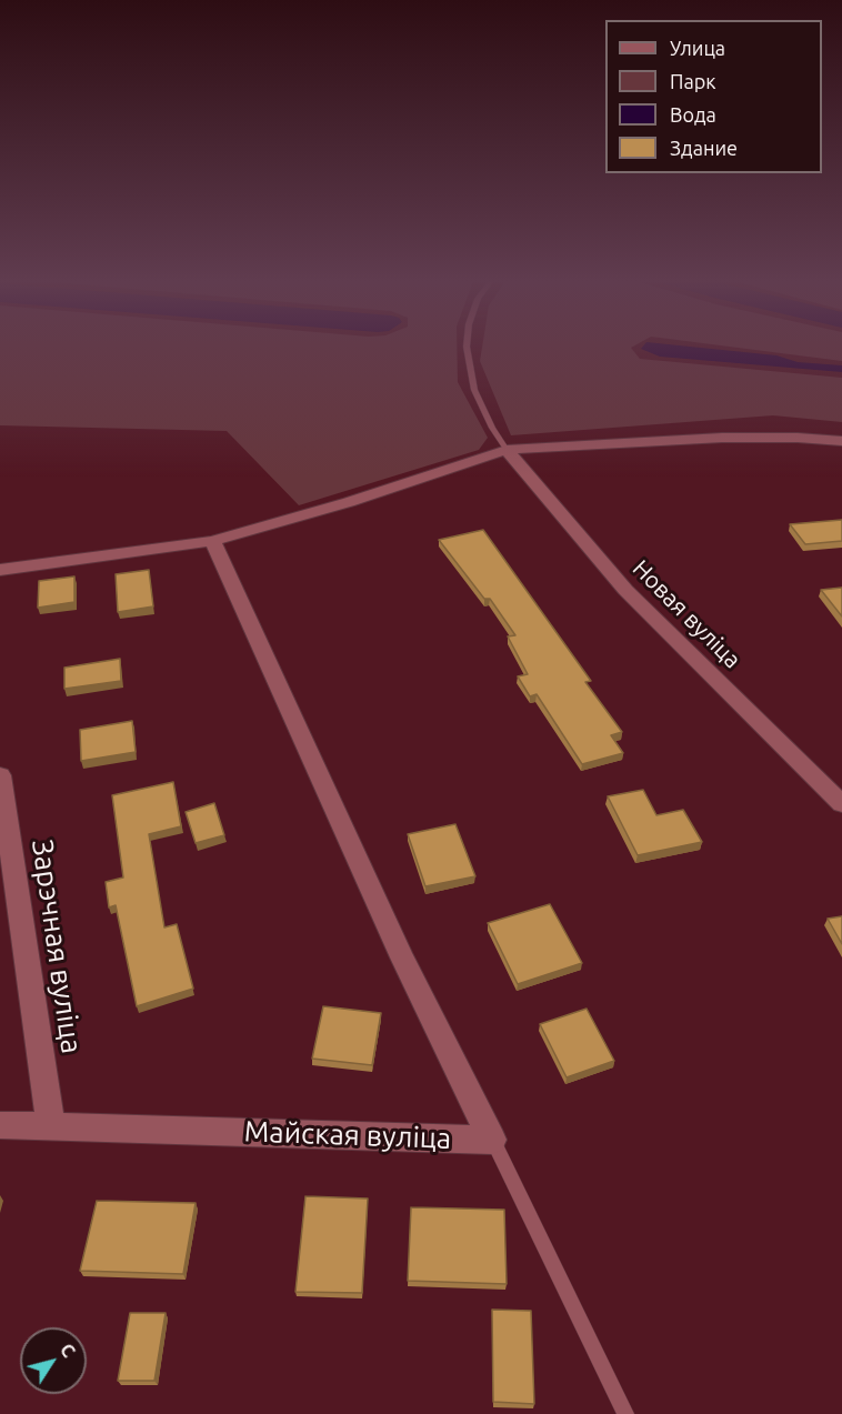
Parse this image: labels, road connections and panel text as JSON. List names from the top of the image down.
{
  "streets": {
    "street": ["Новая вуліца", "Зарэчная вуліца", "Майская вуліца"]
  },
  "crossings": [
    ["Зарэчная вуліца", "Майская вуліца"]
  ],
  "legend": [
    "Улица",
    "Парк",
    "Вода",
    "Здание"
  ],
  "north": "top right"
}
